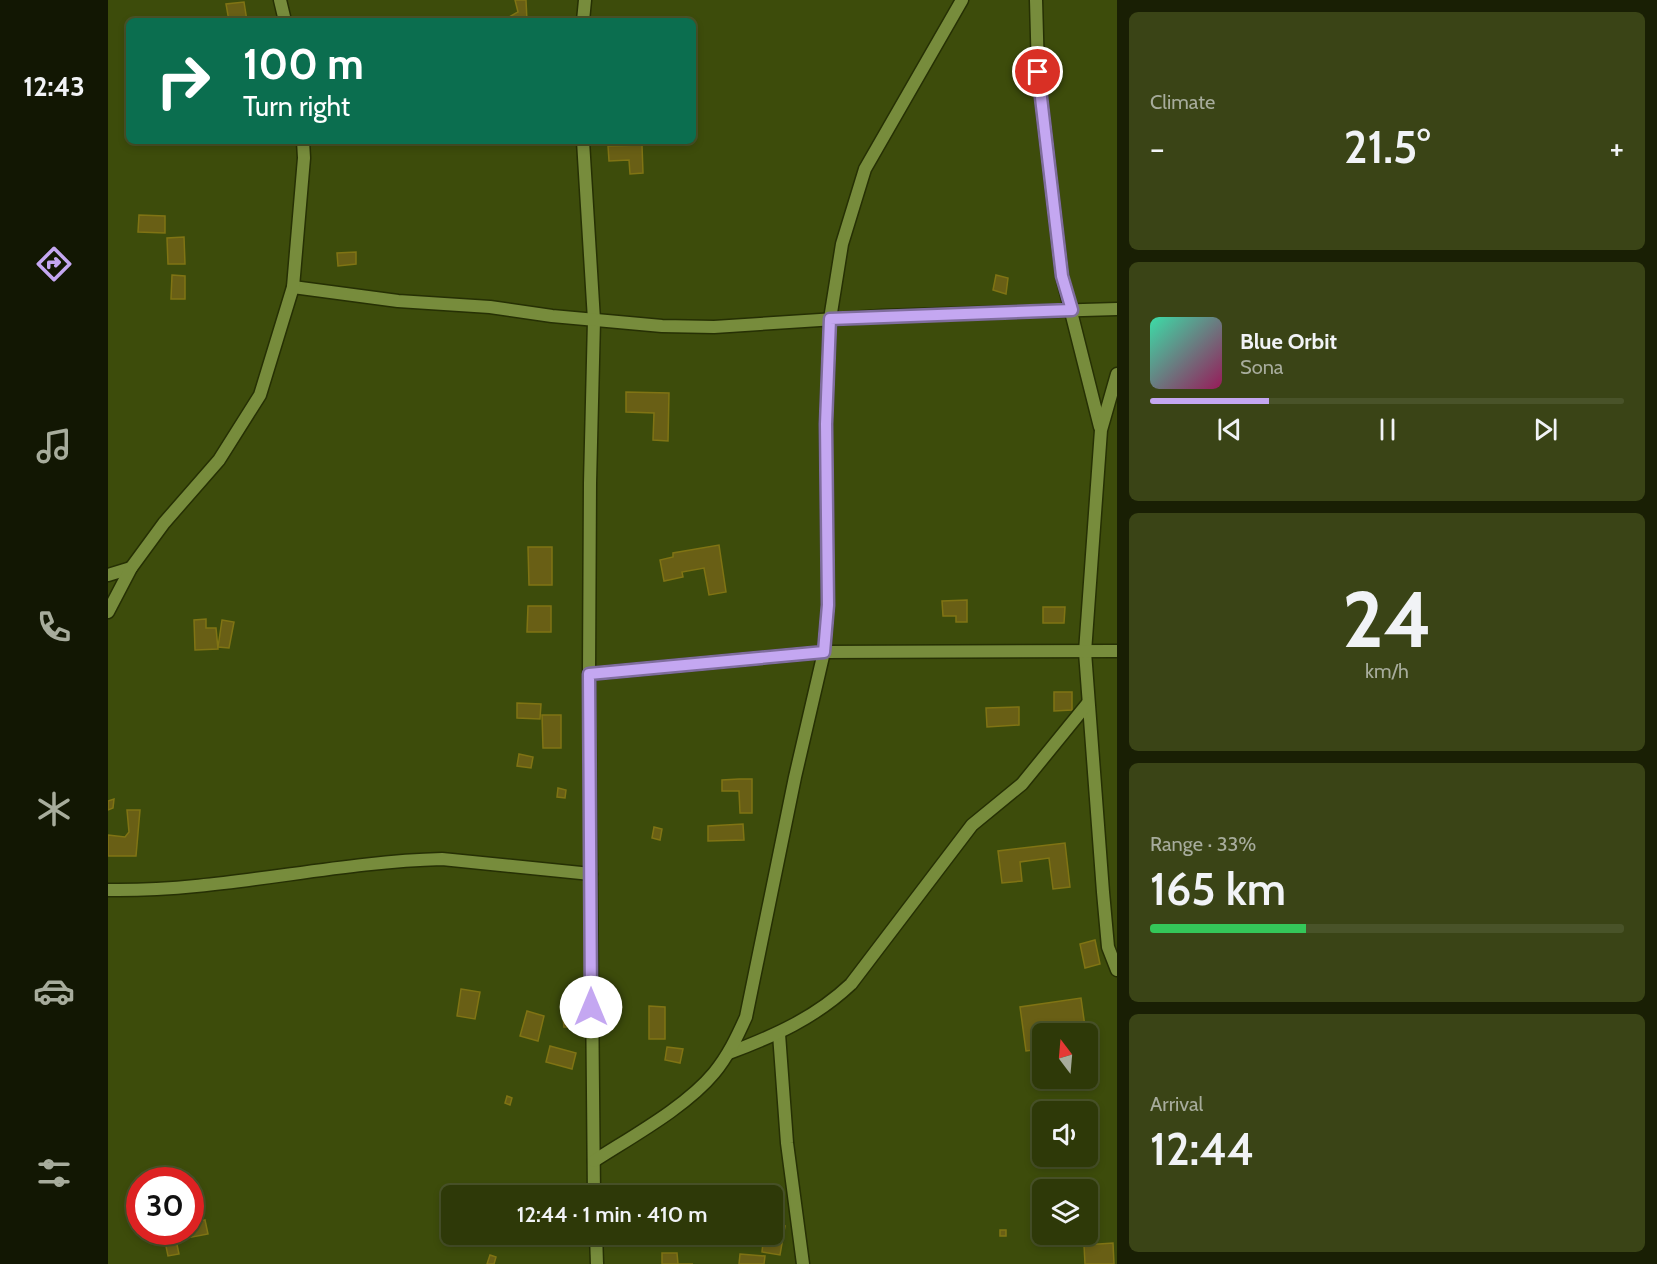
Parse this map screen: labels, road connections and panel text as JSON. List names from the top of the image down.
{
  "north": "top",
  "page": {
    "tabs": "12:43",
    "tile": [
      "Climate",
      ["24", "km/h"],
      ["Range · 33%", "165 km"],
      ["Arrival", "12:44"]
    ],
    "turn": ["100 m", "Turn right"],
    "heat": ["−", "21.5°", "+"],
    "song": ["Blue Orbit", "Sona"],
    "limit": "30",
    "trip": "12:44 · 1 min · 410 m"
  }
}
